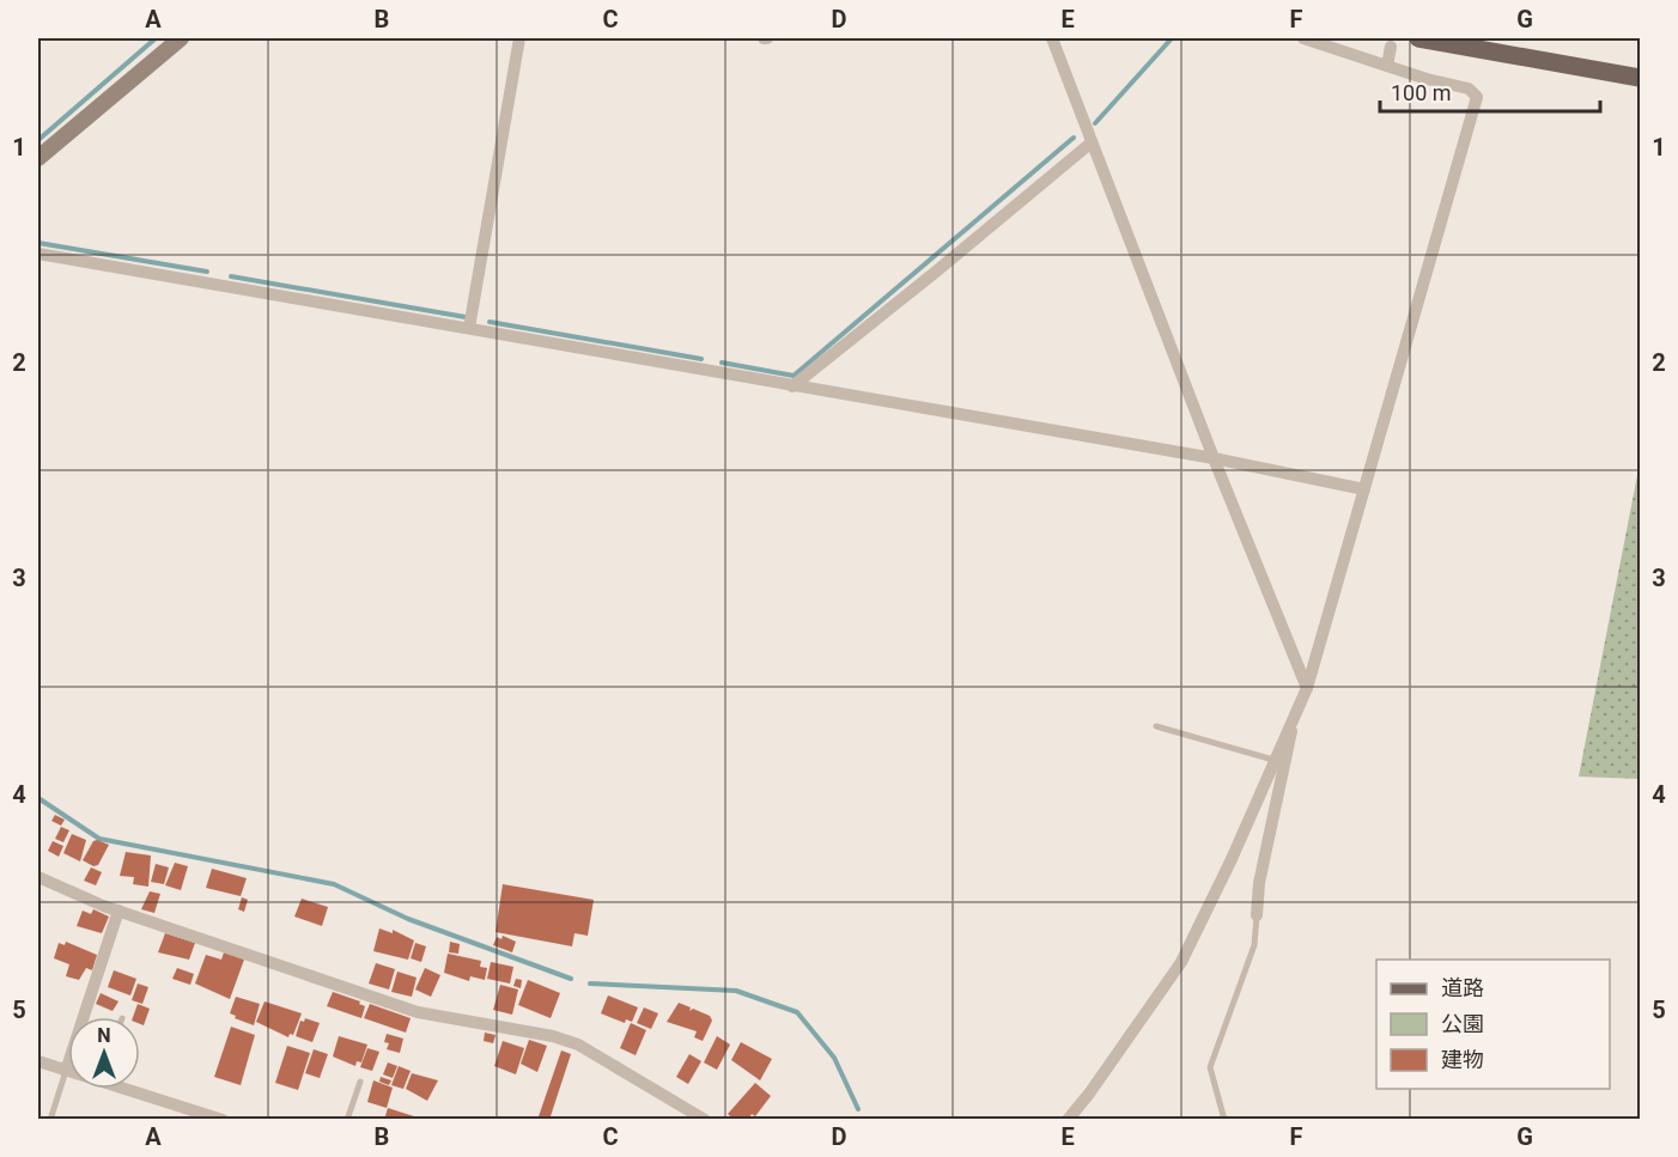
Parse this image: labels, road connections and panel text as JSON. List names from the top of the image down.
{
  "legend": ["道路", "公園", "建物"],
  "scale_bar": "100 m",
  "north": "top",
  "grid": {
    "columns": [
      "A",
      "B",
      "C",
      "D",
      "E",
      "F",
      "G"
    ],
    "rows": [
      "1",
      "2",
      "3",
      "4",
      "5"
    ]
  }
}
